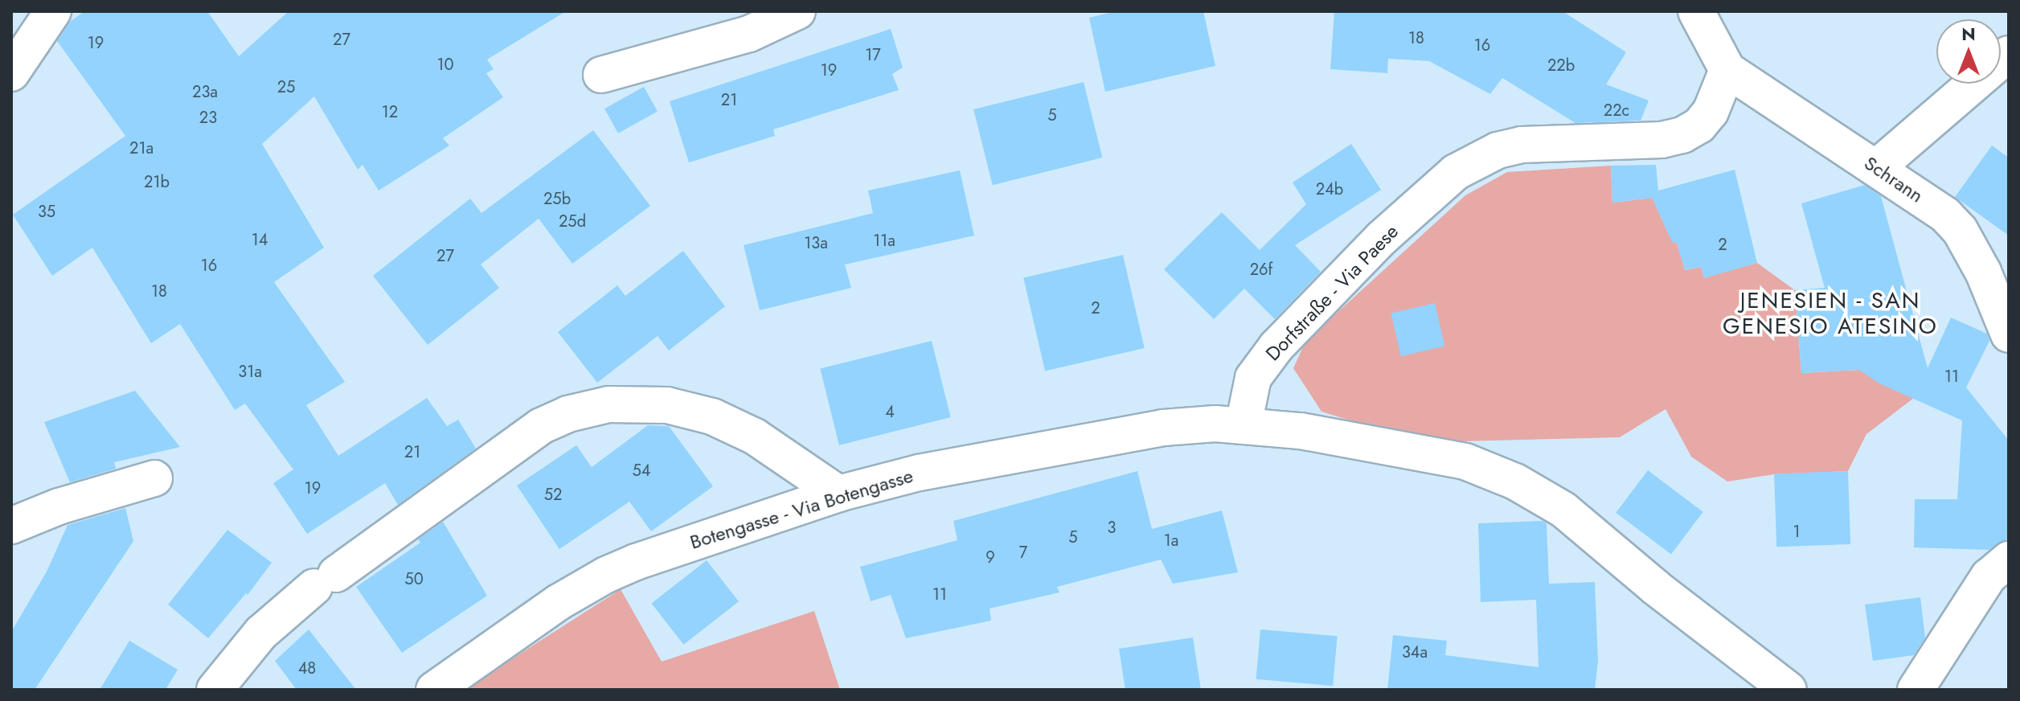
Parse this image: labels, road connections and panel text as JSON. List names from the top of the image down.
{
  "streets": {
    "street": ["Schrann", "Dorfstraße - Via Paese", "Botengasse - Via Botengasse"]
  },
  "crossings": [
    ["Schrann", "Dorfstraße - Via Paese"],
    ["Dorfstraße - Via Paese", "Botengasse - Via Botengasse"]
  ],
  "districts": ["JENESIEN - SAN GENESIO ATESINO"],
  "house_numbers": [
    "18",
    "27",
    "19",
    "16",
    "17",
    "10",
    "22b",
    "19",
    "25",
    "23a",
    "21",
    "22c",
    "12",
    "5",
    "23",
    "21a",
    "21b",
    "24b",
    "25b",
    "35",
    "25d",
    "14",
    "11a",
    "13a",
    "2",
    "27",
    "16",
    "26f",
    "18",
    "2",
    "31a",
    "11",
    "4",
    "21",
    "54",
    "19",
    "52",
    "3",
    "1",
    "5",
    "1a",
    "7",
    "9",
    "50",
    "11",
    "34a",
    "48"
  ],
  "north": "top"
}
